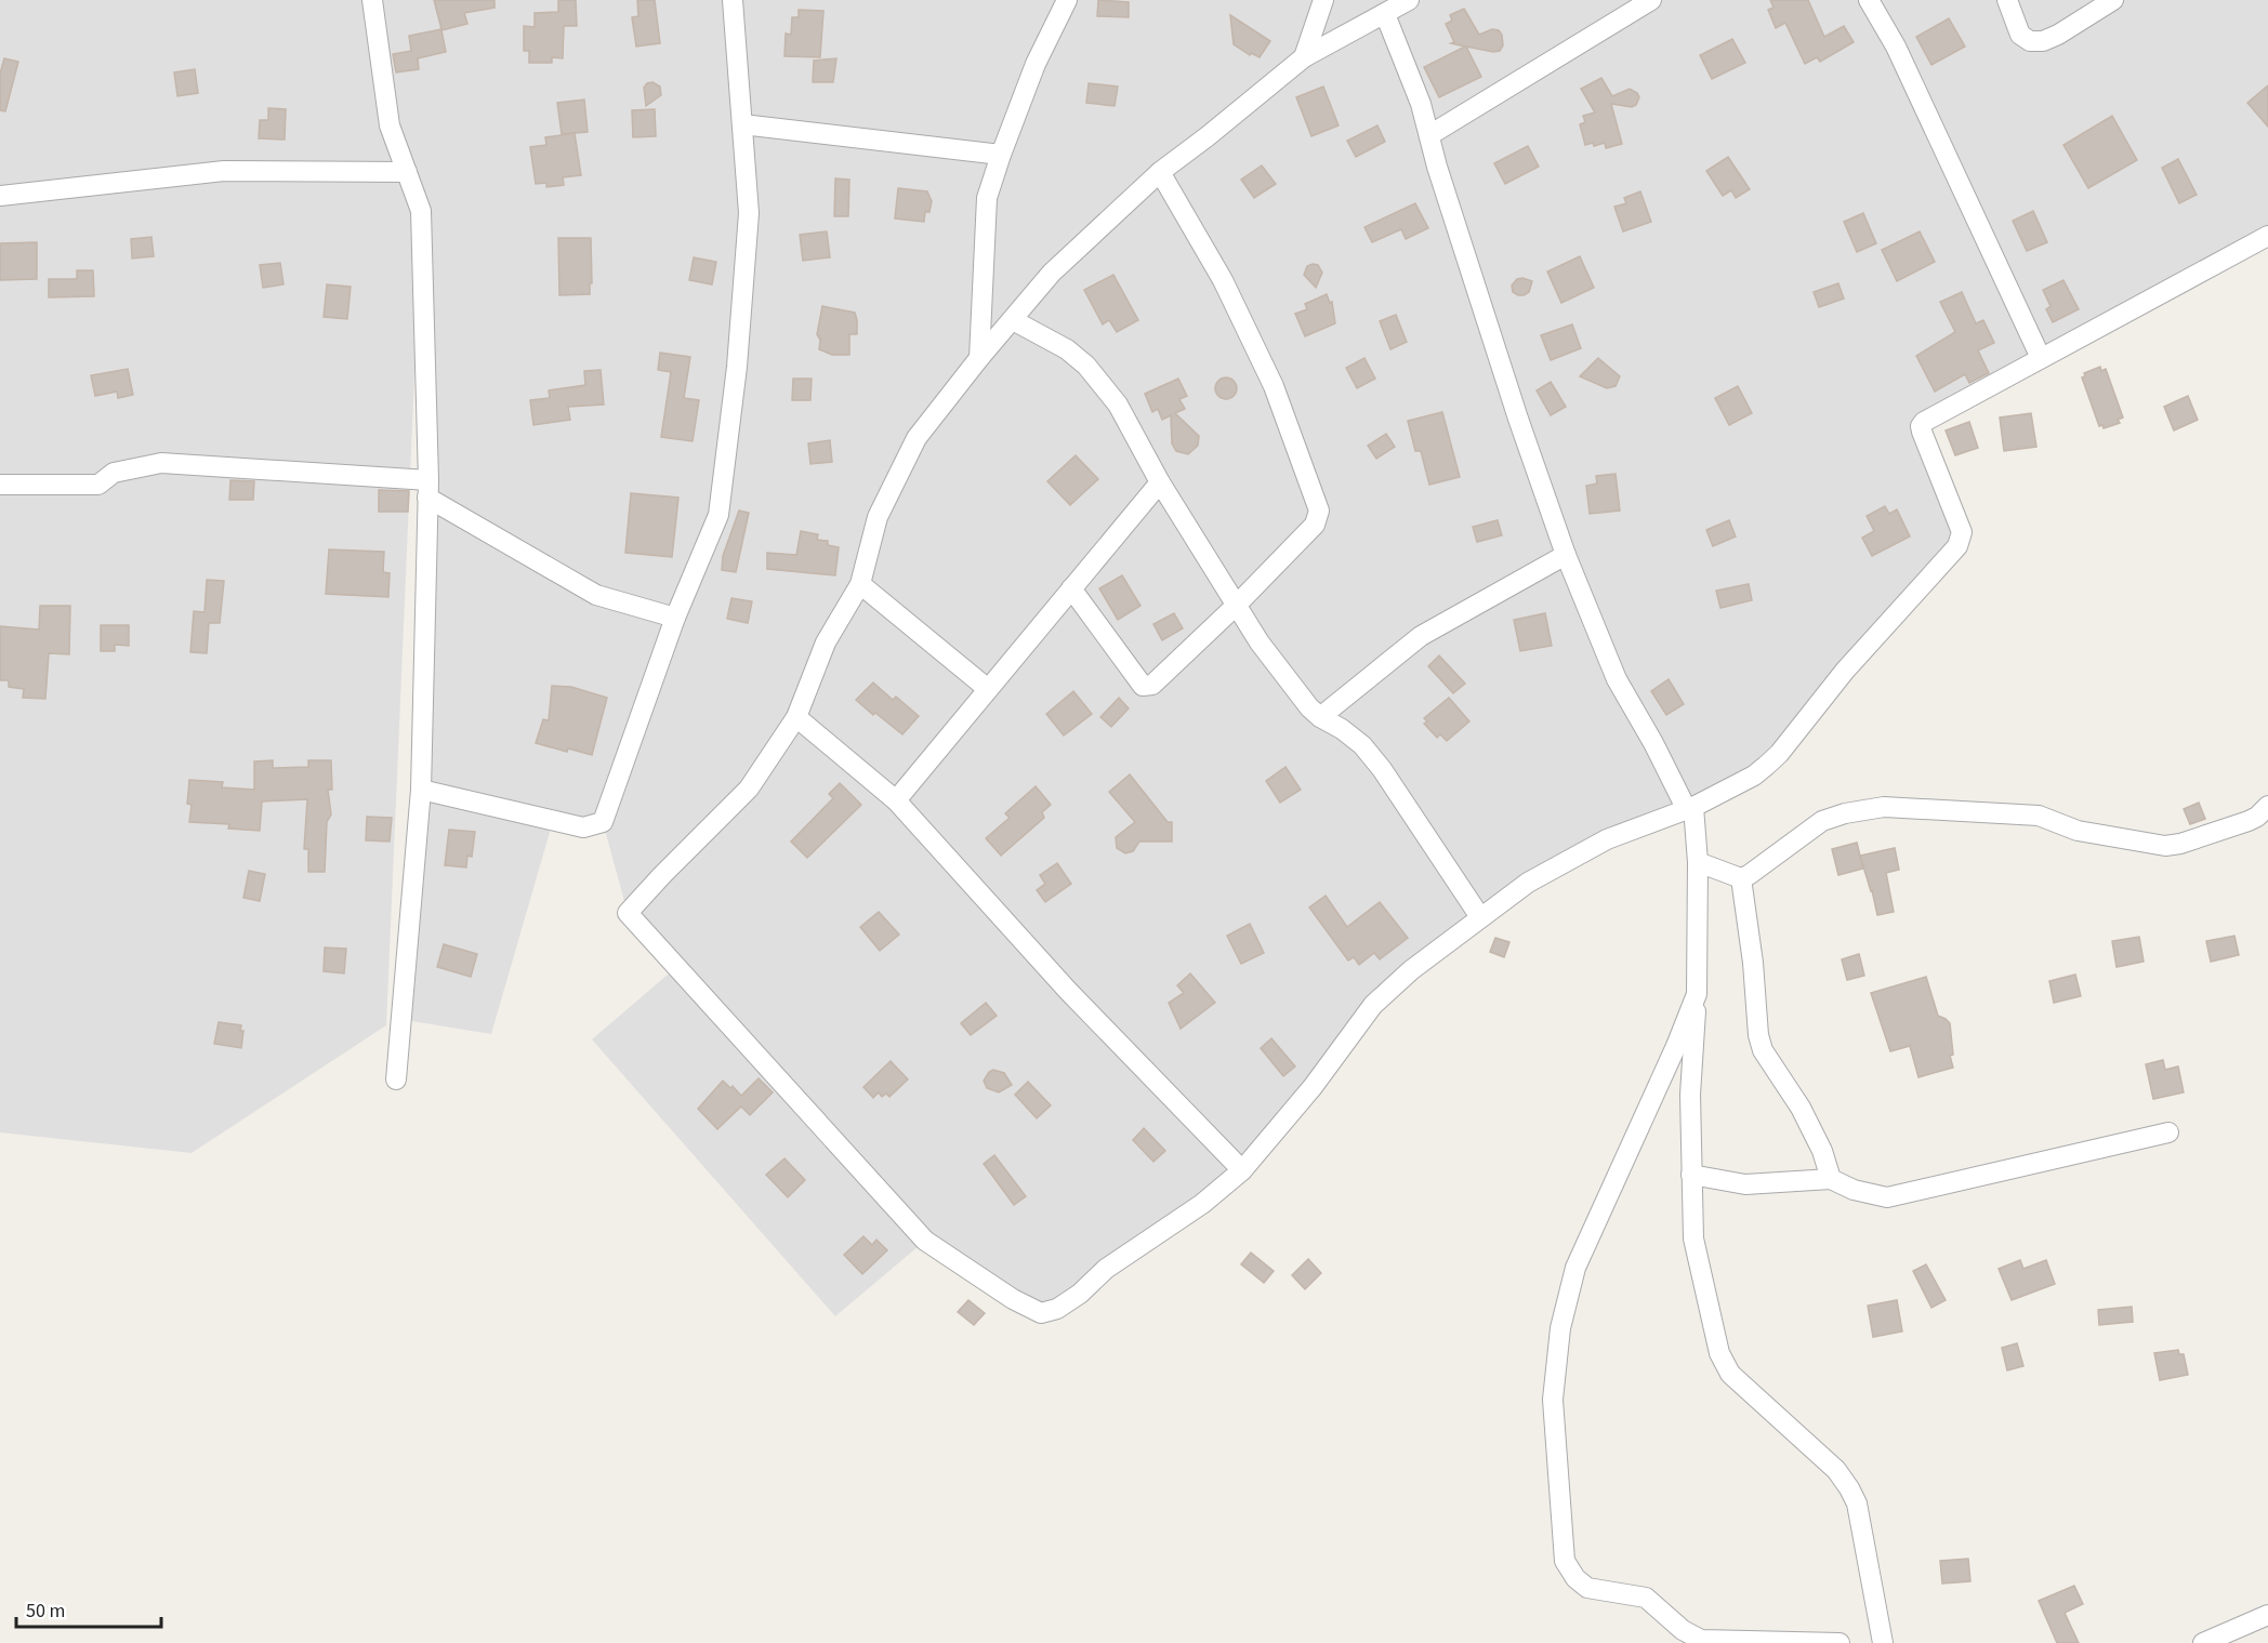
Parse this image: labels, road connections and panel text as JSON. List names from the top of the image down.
{
  "scale_bar": "50 m"
}
